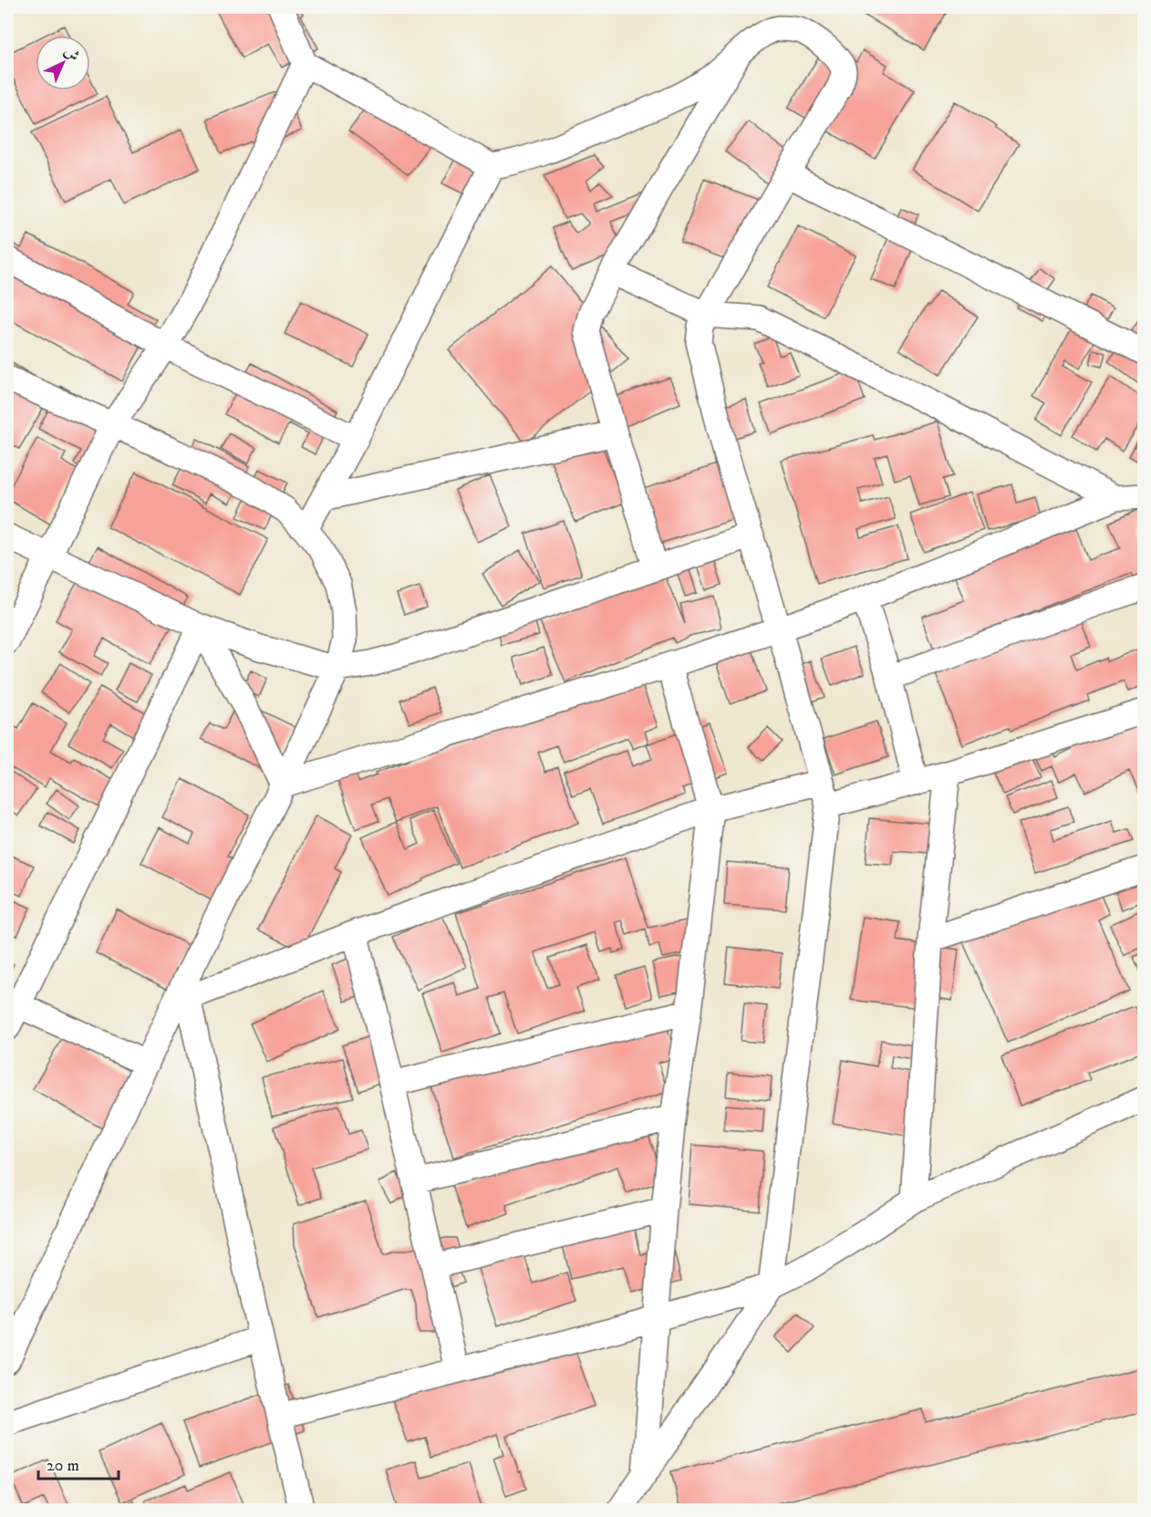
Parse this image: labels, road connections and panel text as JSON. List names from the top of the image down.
{
  "scale_bar": "20 m",
  "north": "top right"
}
